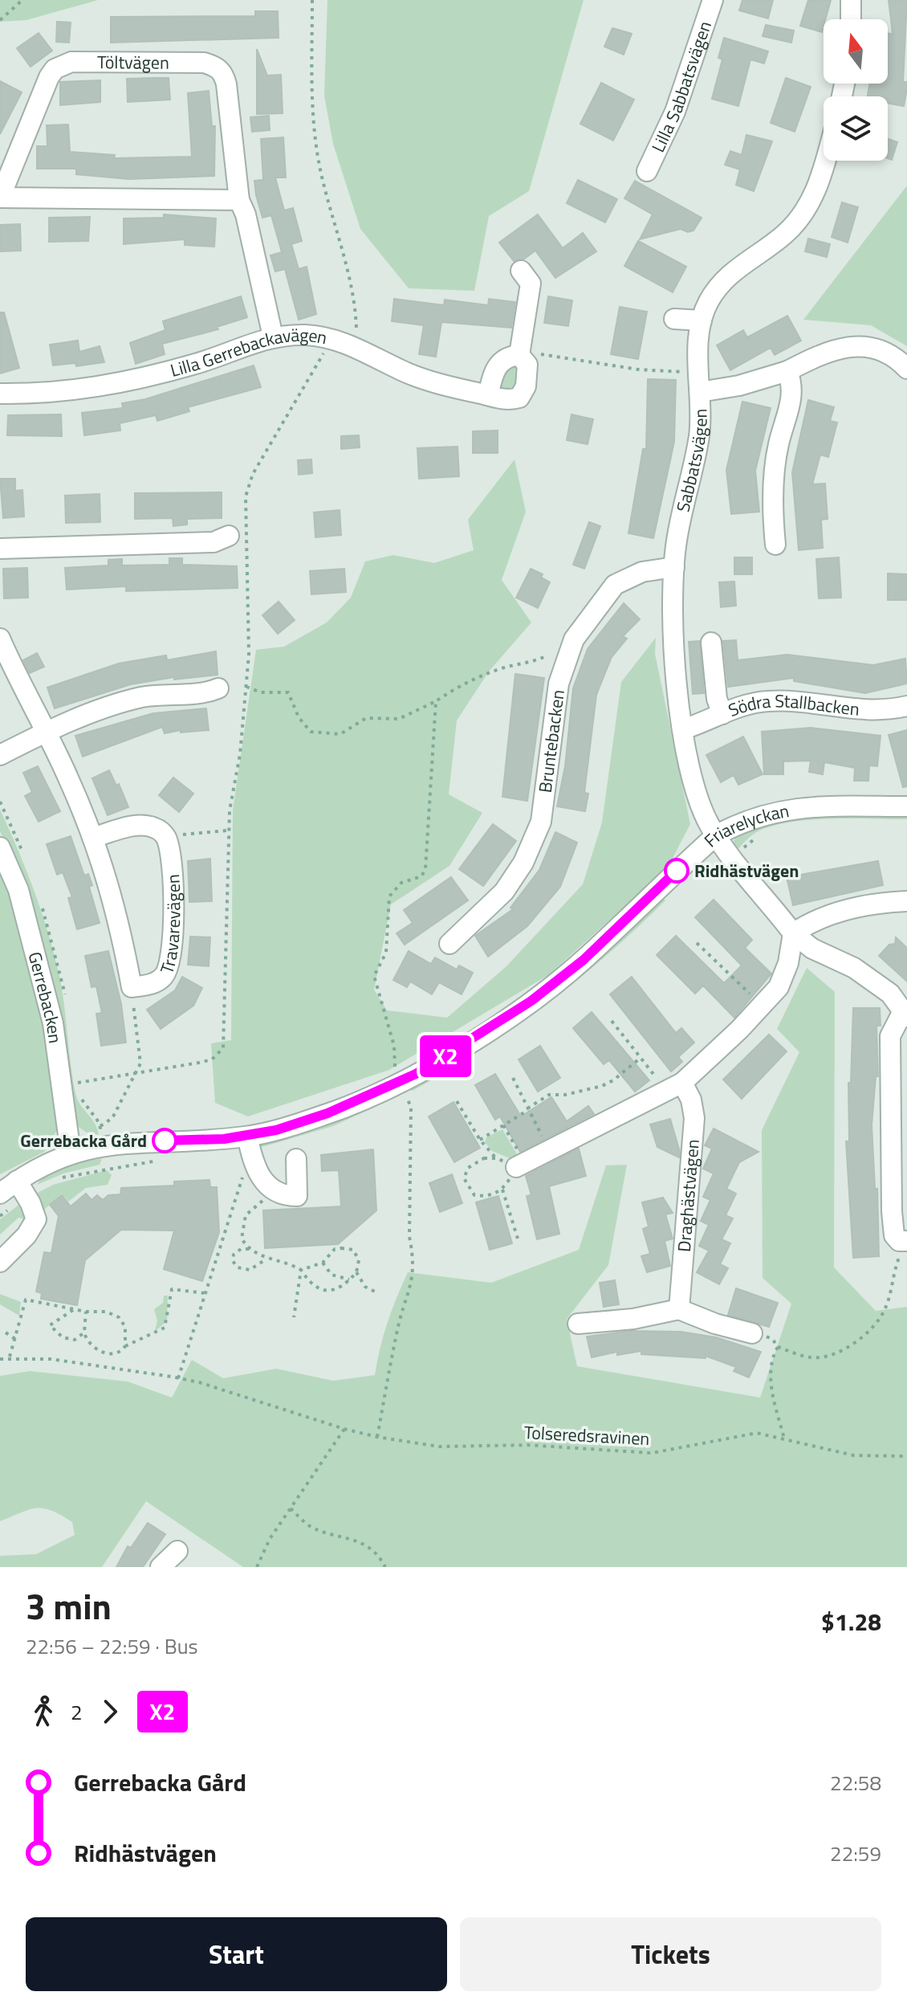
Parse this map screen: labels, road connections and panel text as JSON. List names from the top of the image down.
{
  "streets": {
    "street": [
      "Töltvägen",
      "Lilla Sabbatsvägen",
      "Lilla Gerrebackavägen",
      "Sabbatsvägen",
      "Södra Stallbacken",
      "Bruntebacken",
      "Friarelyckan",
      "Travarevägen",
      "Gerrebacken",
      "Draghästvägen"
    ],
    "path": ["Tolseredsravinen"]
  },
  "crossings": [
    ["Töltvägen", "Lilla Gerrebackavägen"],
    ["Sabbatsvägen", "Södra Stallbacken"],
    ["Sabbatsvägen", "Bruntebacken"],
    ["Sabbatsvägen", "Friarelyckan"],
    ["Friarelyckan", "Gerrebacken"]
  ],
  "places": ["Ridhästvägen", "Gerrebacka Gård"],
  "lines": ["bus line X2"],
  "north": "top",
  "page": {
    "on_map": "X2",
    "heading": ["3 min", "22:56 – 22:59 · Bus", "$1.28"],
    "legs": ["2", "X2"],
    "list": [
      {
        "name": "Gerrebacka Gård",
        "value": "22:58"
      },
      {
        "name": "Ridhästvägen",
        "value": "22:59"
      }
    ],
    "buttons": ["Start", "Tickets"]
  }
}
